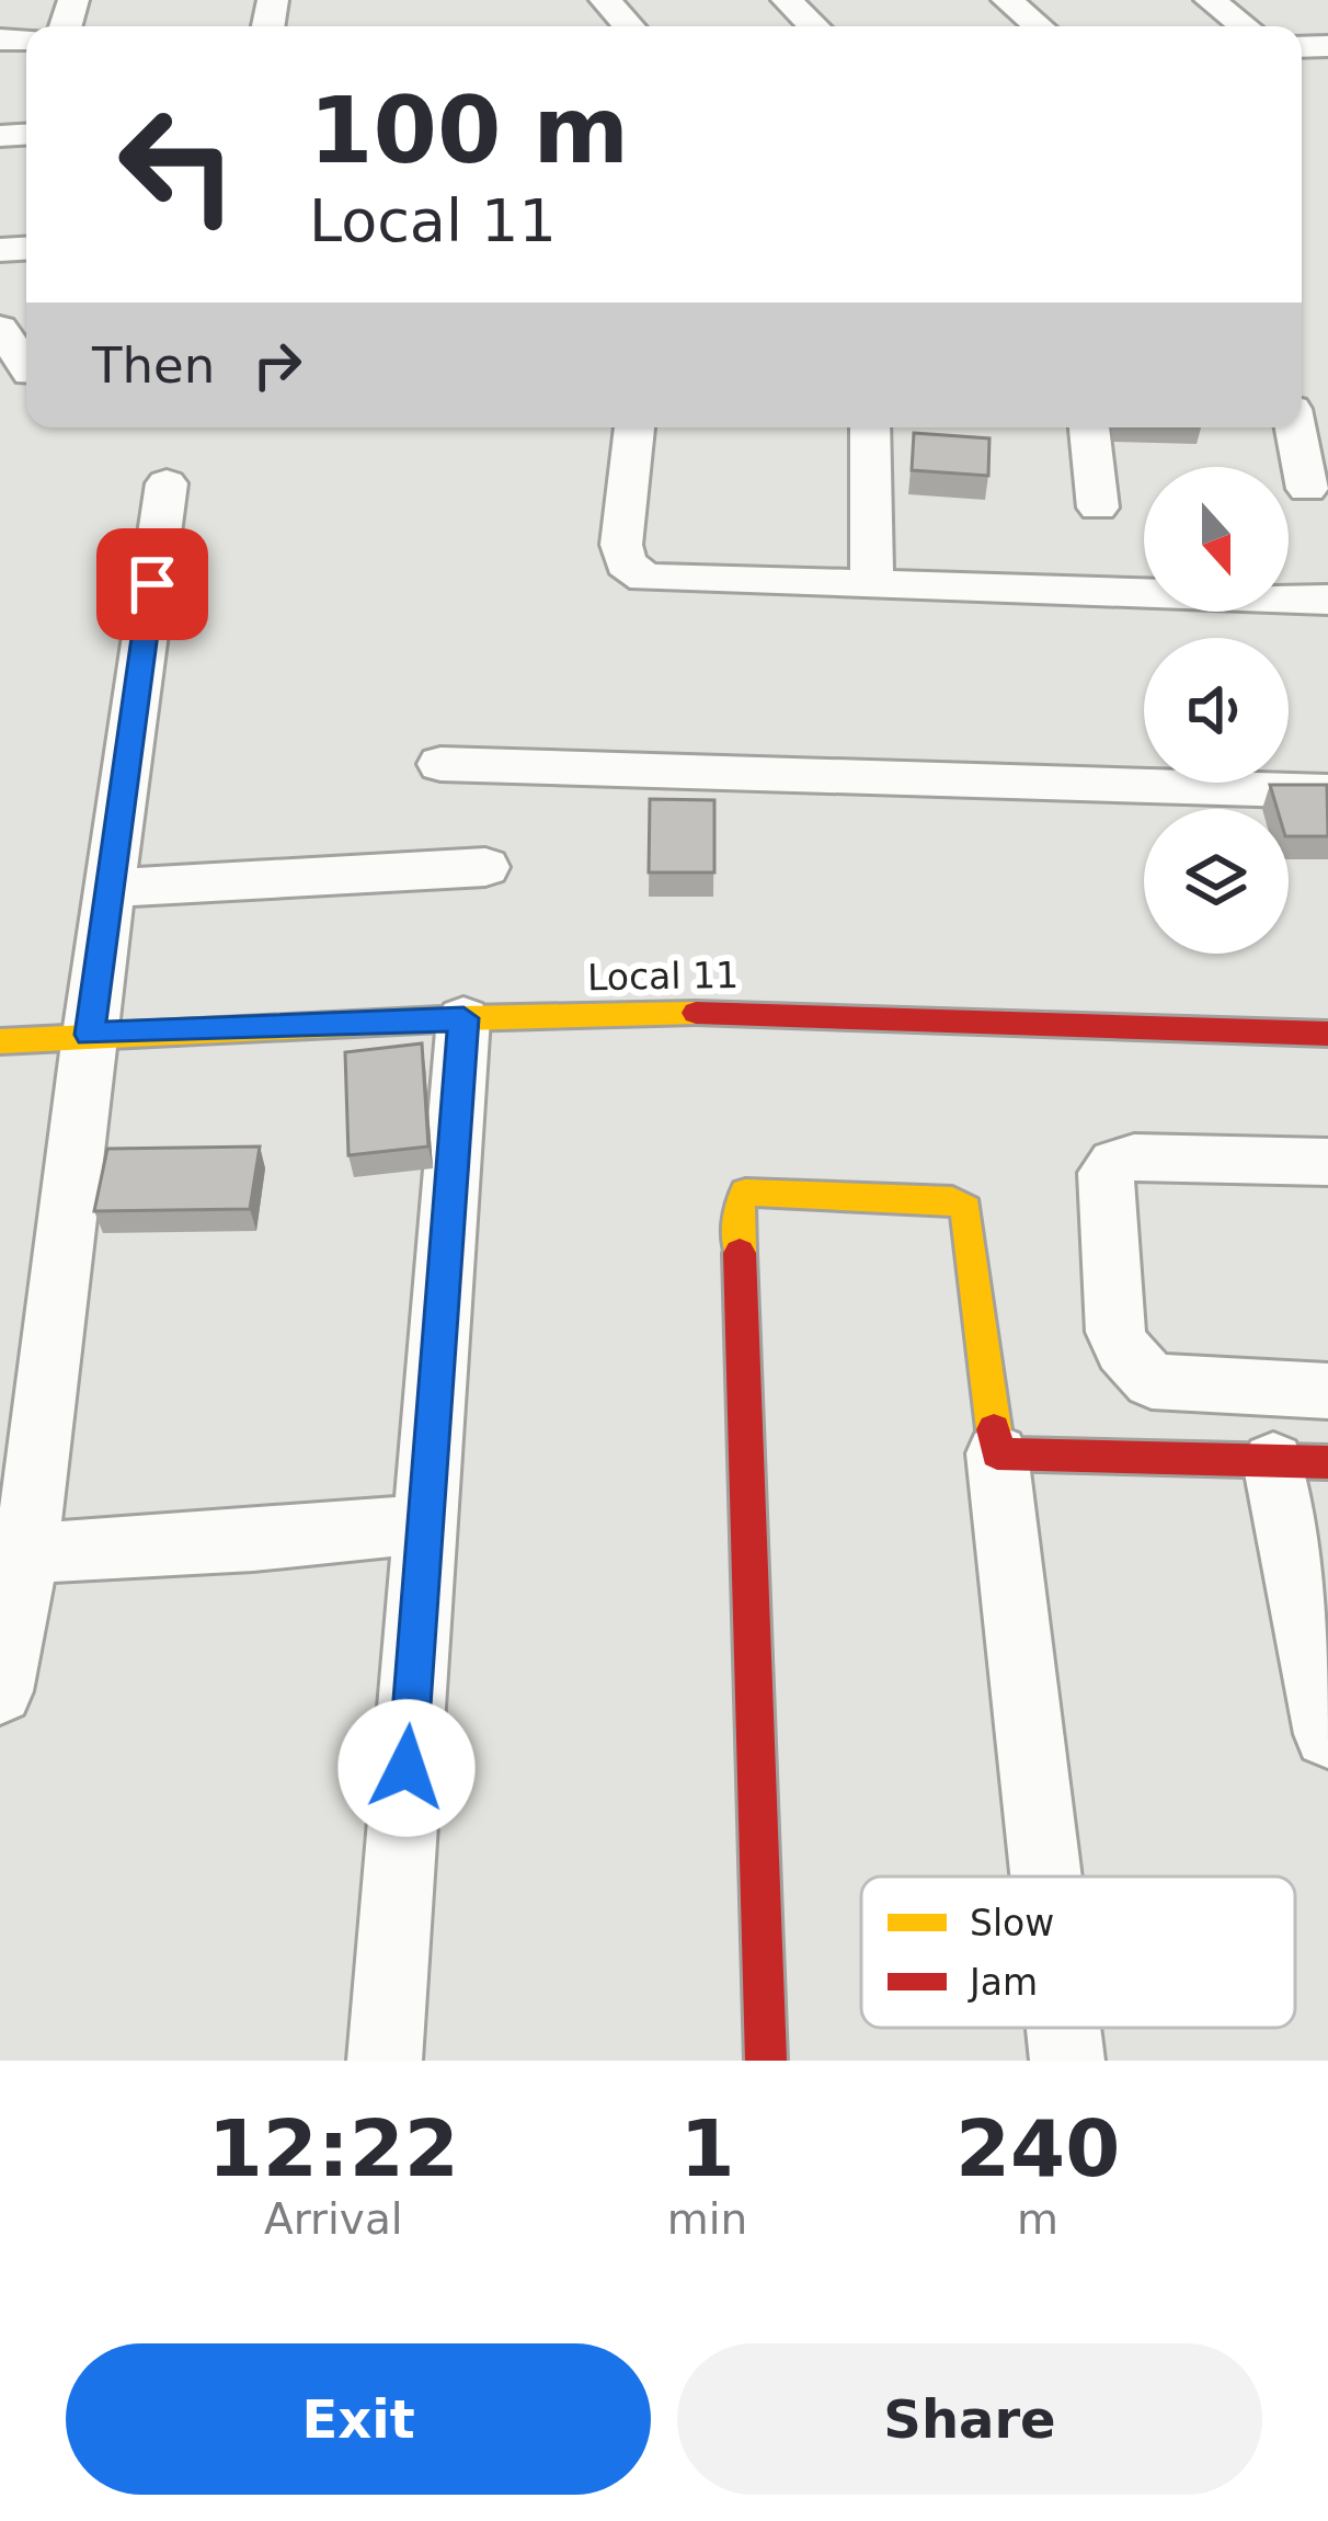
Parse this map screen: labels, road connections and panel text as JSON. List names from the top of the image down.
{
  "streets": {
    "street": ["Local 11"]
  },
  "legend": ["Slow", "Jam"],
  "north": "bottom",
  "page": {
    "turn": ["100 m", "Local 11"],
    "then": "Then",
    "eta": [
      "12:22",
      "Arrival",
      "1",
      "min",
      "240",
      "m"
    ],
    "buttons": ["Exit", "Share"]
  }
}
